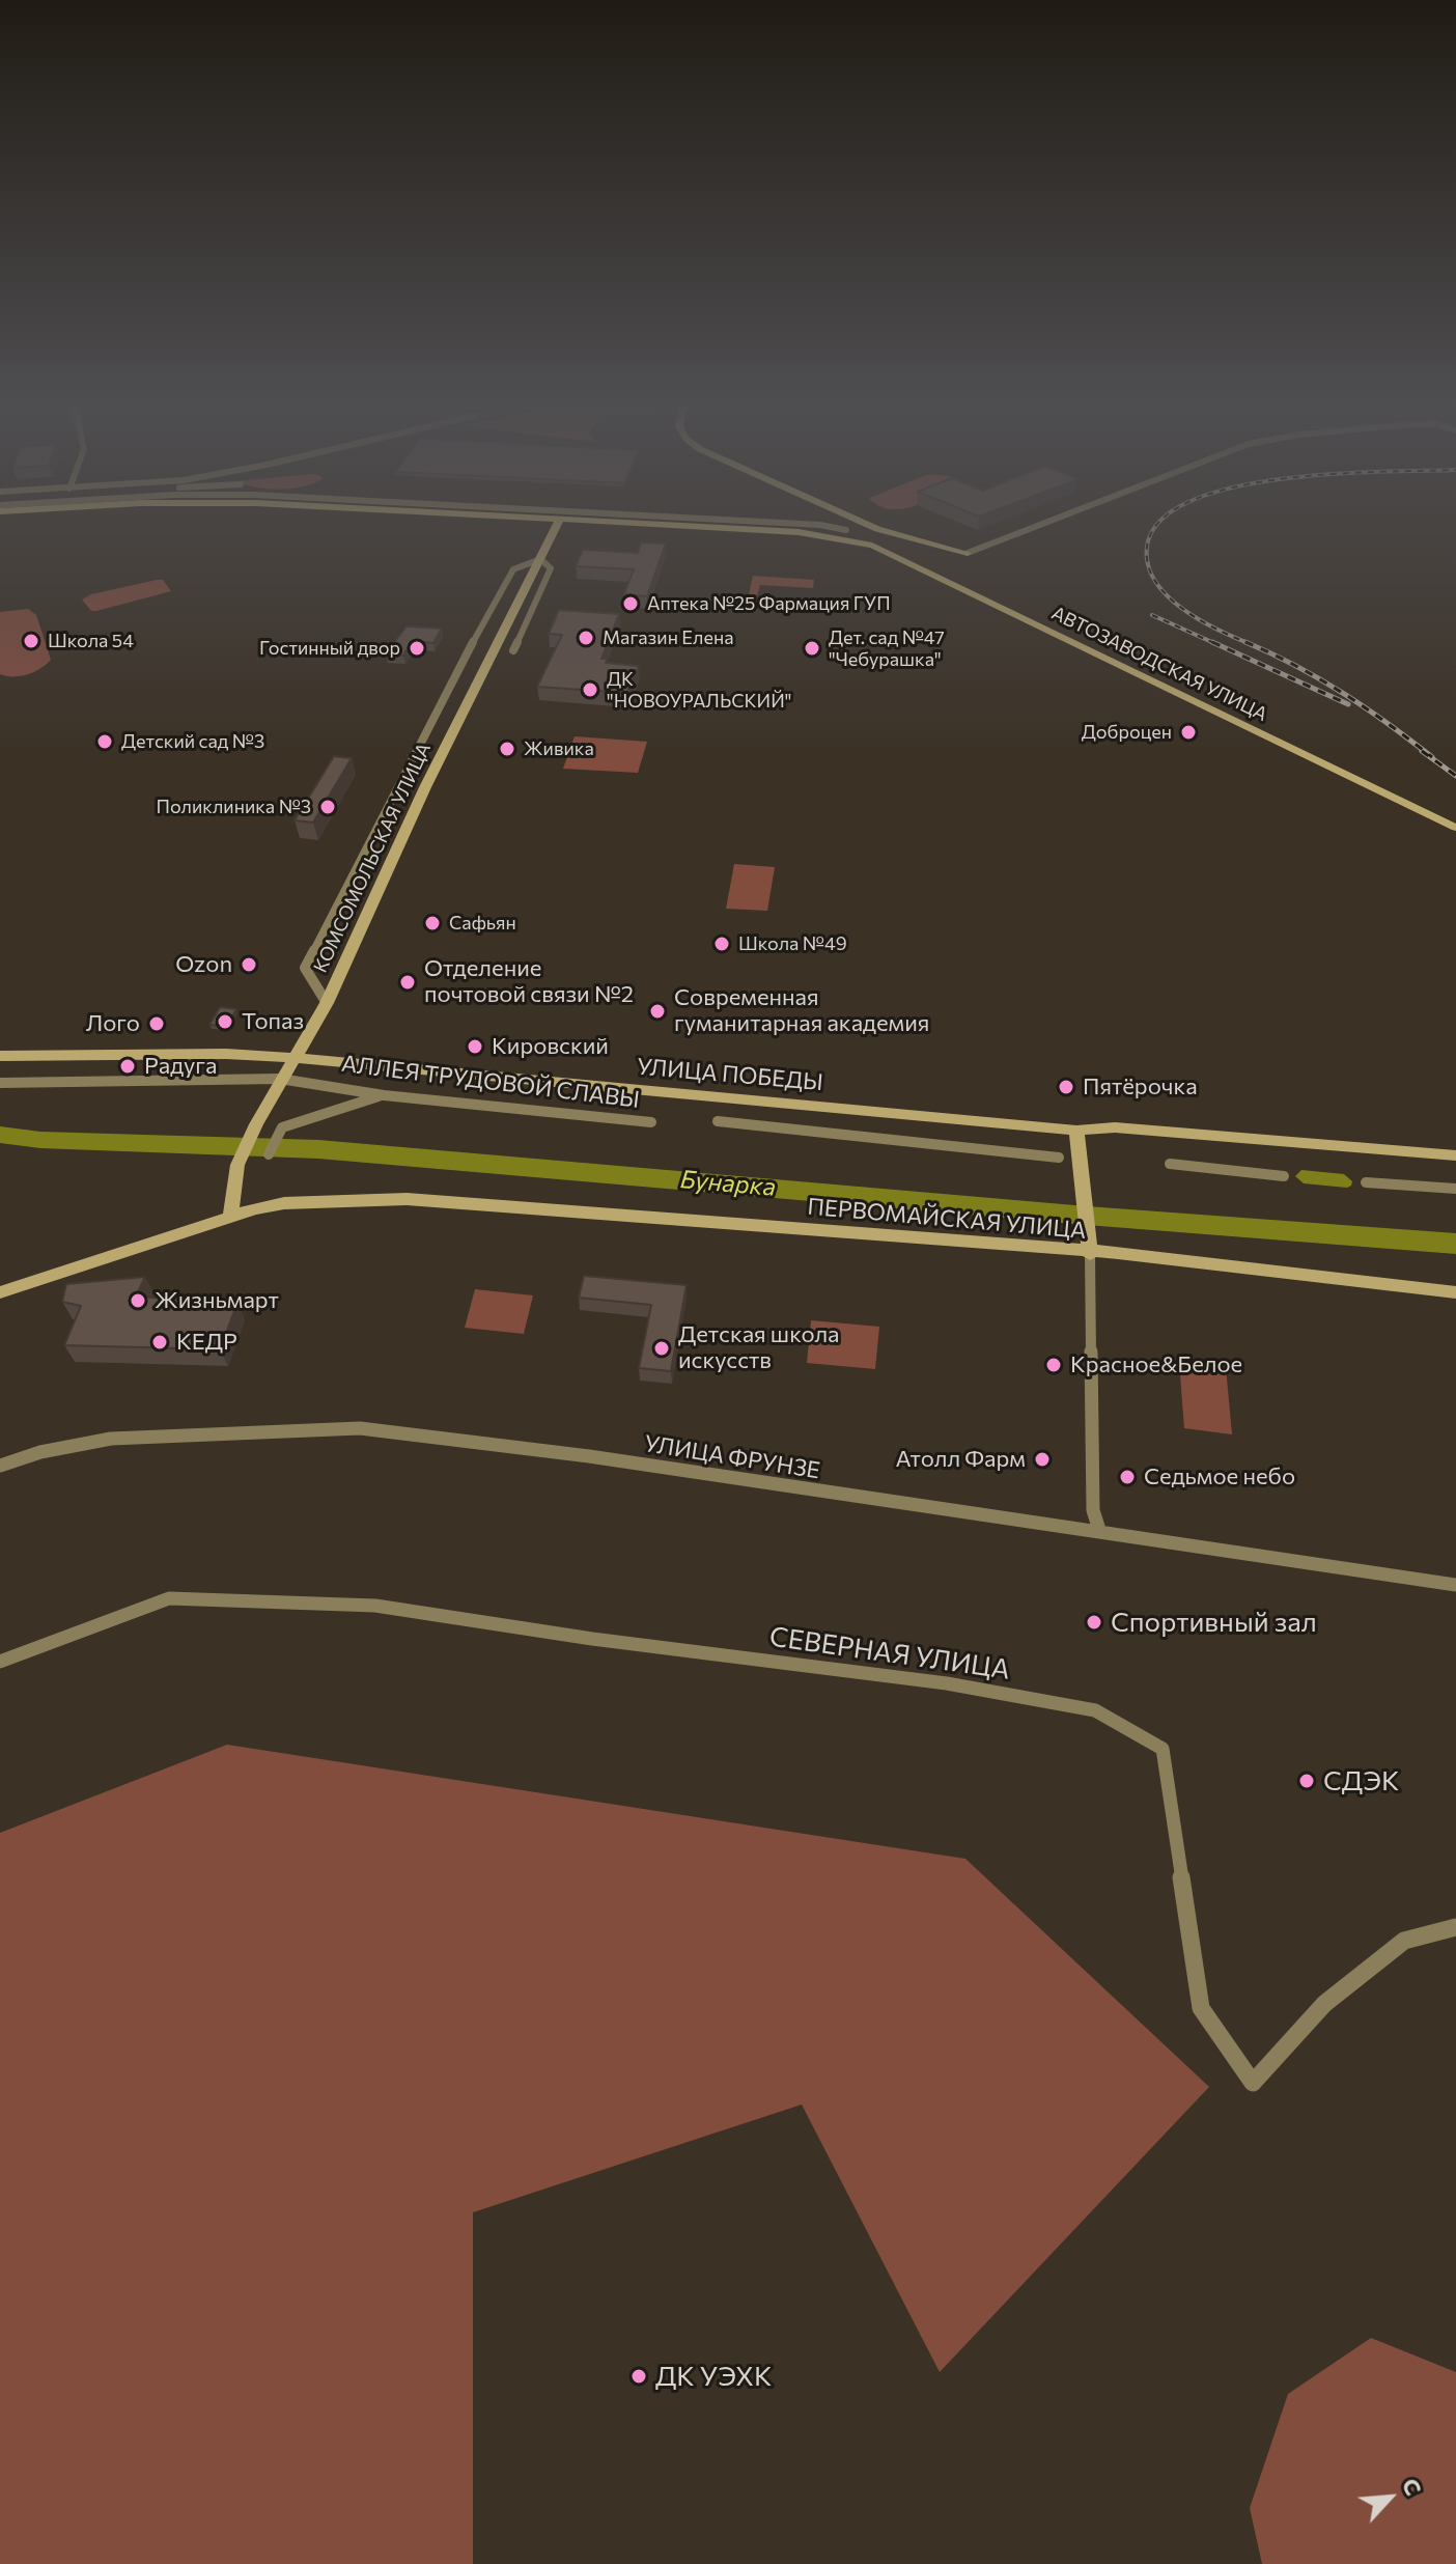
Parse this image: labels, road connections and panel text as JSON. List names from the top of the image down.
{
  "streets": {
    "street": [
      "АВТОЗАВОДСКАЯ УЛИЦА",
      "КОМСОМОЛЬСКАЯ УЛИЦА",
      "УЛИЦА ПОБЕДЫ",
      "АЛЛЕЯ ТРУДОВОЙ СЛАВЫ",
      "ПЕРВОМАЙСКАЯ УЛИЦА",
      "УЛИЦА ФРУНЗЕ",
      "СЕВЕРНАЯ УЛИЦА"
    ]
  },
  "crossings": [
    ["КОМСОМОЛЬСКАЯ УЛИЦА", "УЛИЦА ПОБЕДЫ"],
    ["КОМСОМОЛЬСКАЯ УЛИЦА", "АЛЛЕЯ ТРУДОВОЙ СЛАВЫ"],
    ["КОМСОМОЛЬСКАЯ УЛИЦА", "ПЕРВОМАЙСКАЯ УЛИЦА"]
  ],
  "water": ["Бунарка"],
  "places": [
    "Аптека №25 Фармация ГУП",
    "Магазин Елена",
    "Школа 54",
    "Гостинный двор",
    "Дет. сад №47 \"Чебурашка\"",
    "ДК \"НОВОУРАЛЬСКИЙ\"",
    "Доброцен",
    "Детский сад №3",
    "Живика",
    "Поликлиника №3",
    "Сафьян",
    "Школа №49",
    "Ozon",
    "Отделение почтовой связи №2",
    "Современная гуманитарная академия",
    "Топаз",
    "Лого",
    "Кировский",
    "Радуга",
    "Пятёрочка",
    "Жизньмарт",
    "КЕДР",
    "Детская школа искусств",
    "Красное&Белое",
    "Атолл Фарм",
    "Седьмое небо",
    "Спортивный зал",
    "СДЭК",
    "ДК УЭХК"
  ],
  "north": "top right"
}
